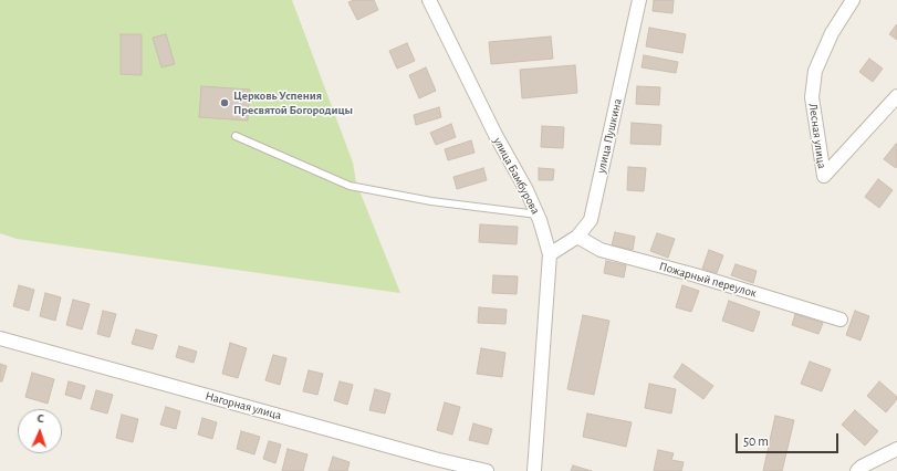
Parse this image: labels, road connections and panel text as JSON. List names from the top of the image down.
{
  "streets": {
    "street": [
      "улица Пушкина",
      "Лесная улица",
      "улица Бамбурова",
      "Пожарный переулок",
      "Нагорная улица"
    ]
  },
  "crossings": [
    ["улица Пушкина", "улица Бамбурова"],
    ["улица Пушкина", "Пожарный переулок"]
  ],
  "places": ["Церковь Успения Пресвятой Богородицы"],
  "scale_bar": "50 m",
  "north": "top"
}
